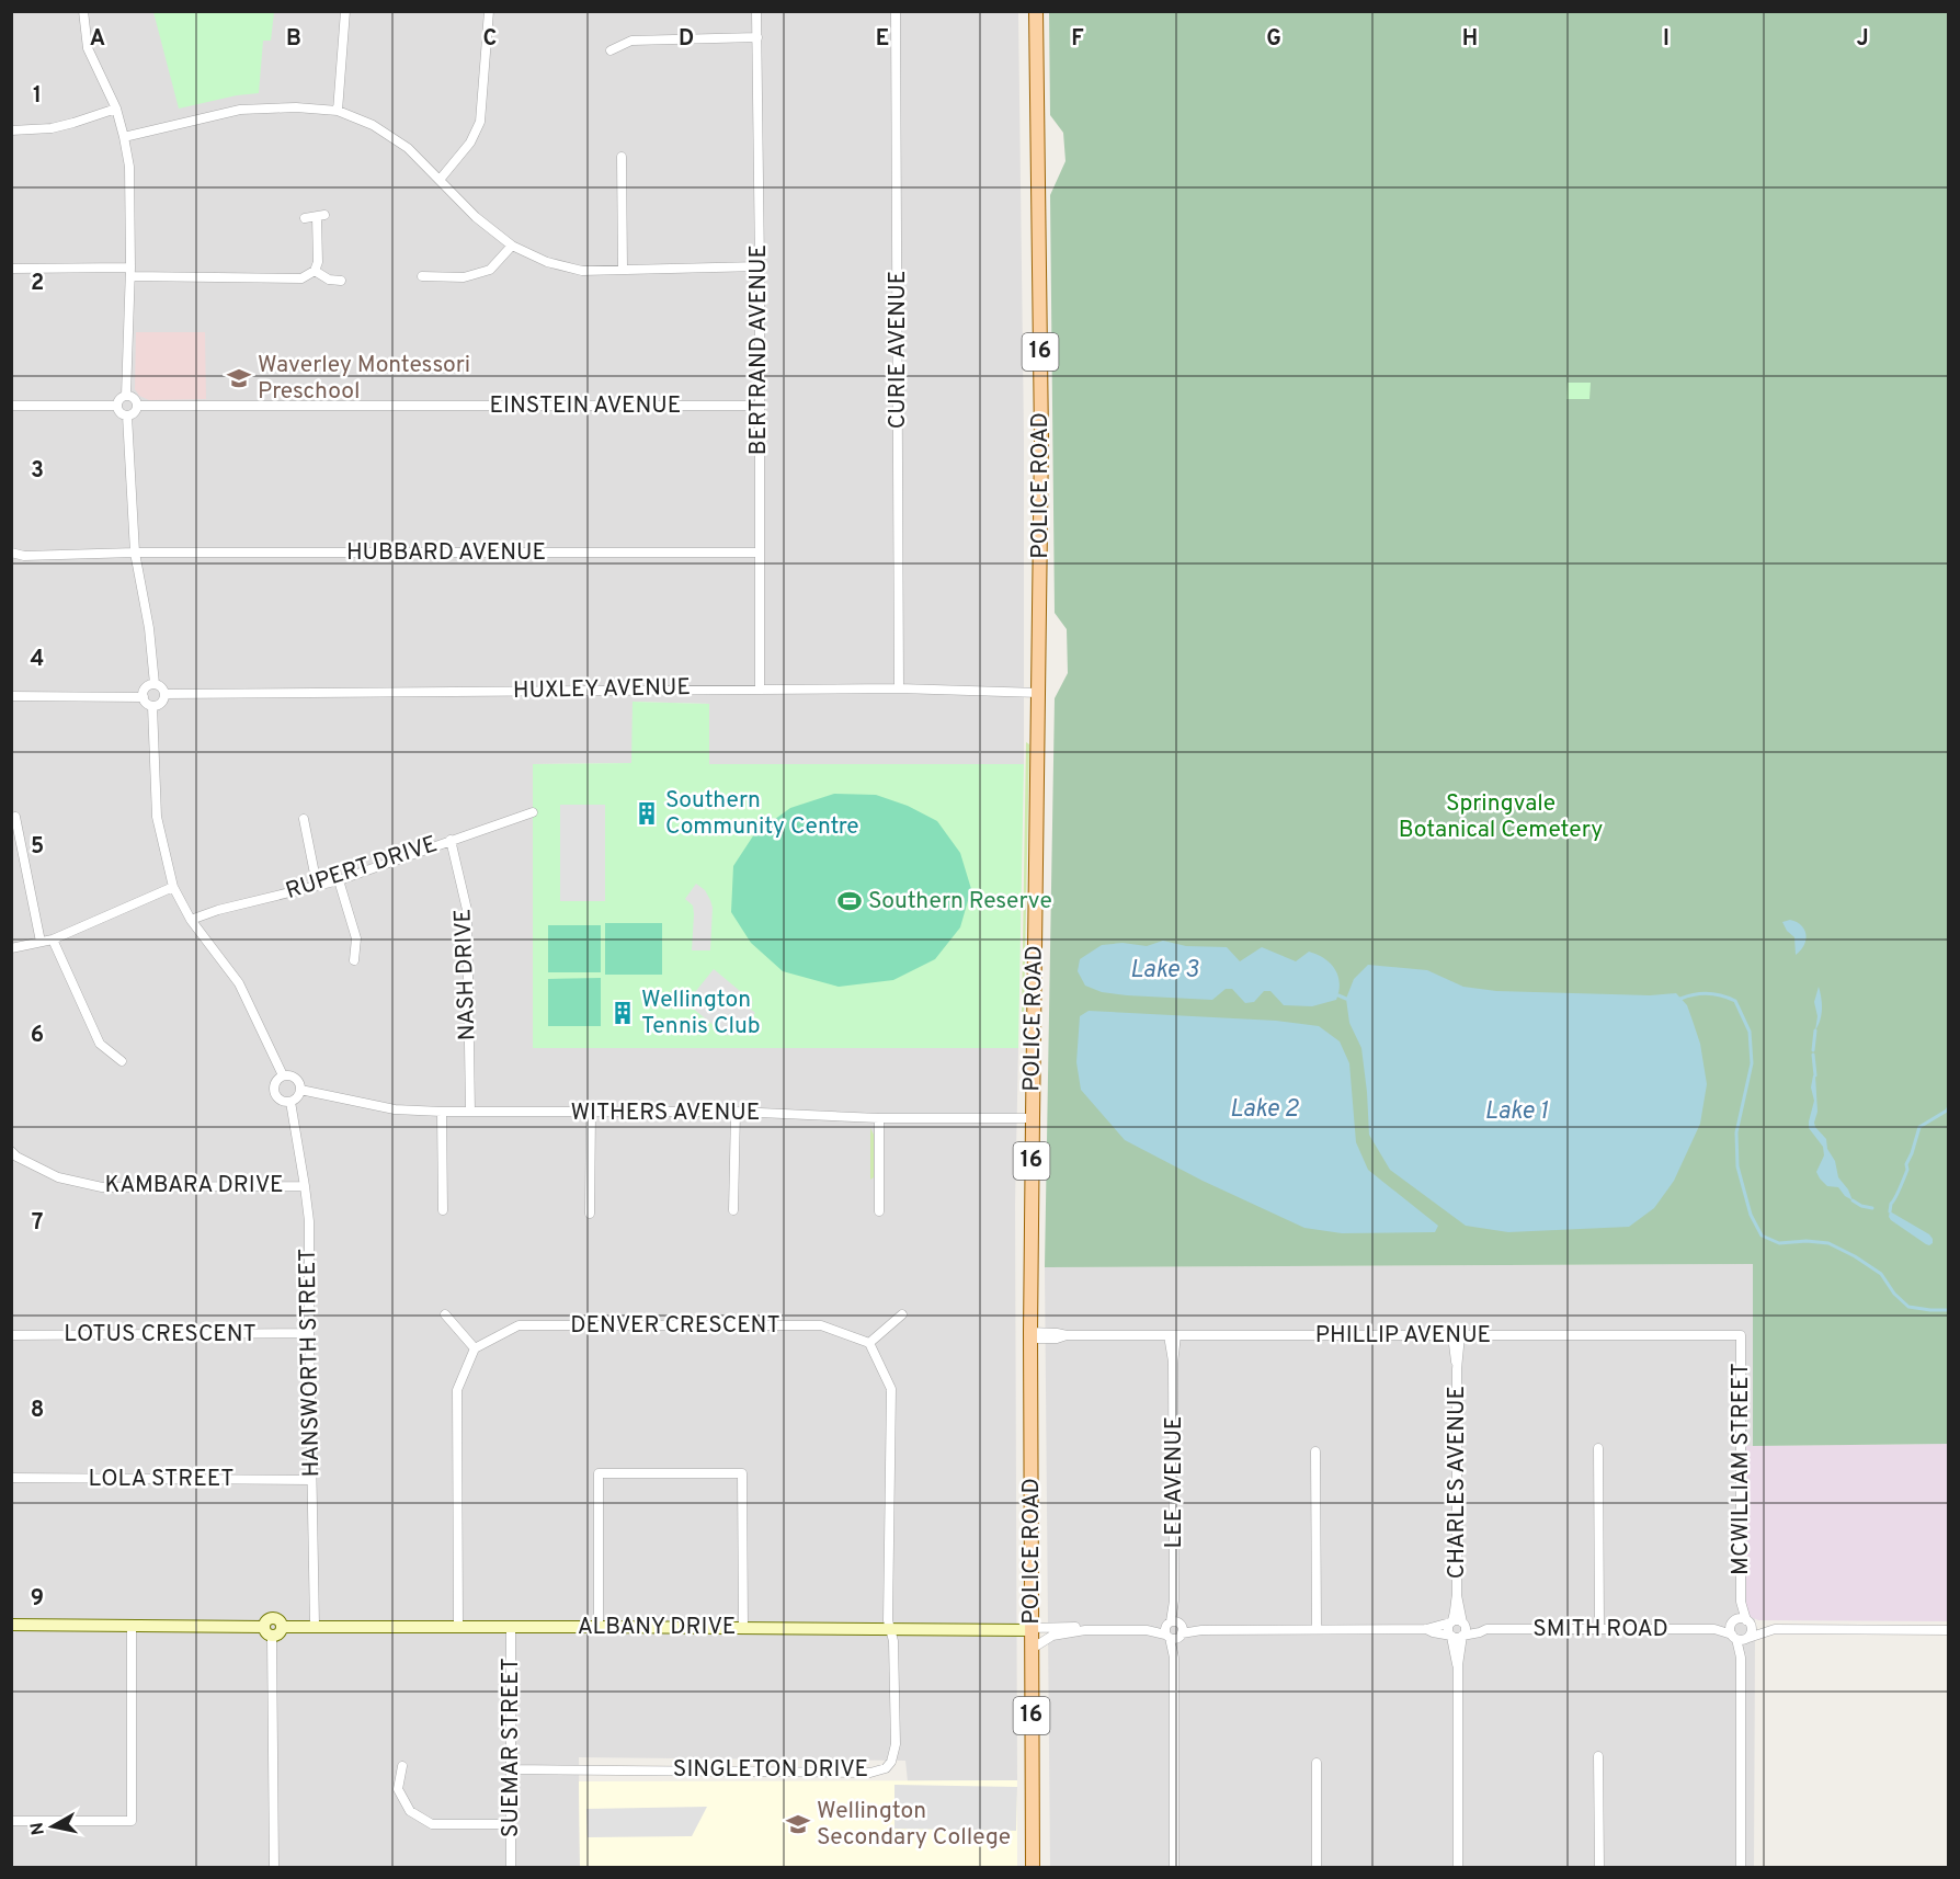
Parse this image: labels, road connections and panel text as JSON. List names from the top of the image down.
{
  "streets": {
    "main road": ["16", "POLICE ROAD"],
    "street": [
      "BERTRAND AVENUE",
      "CURIE AVENUE",
      "EINSTEIN AVENUE",
      "HUBBARD AVENUE",
      "HUXLEY AVENUE",
      "RUPERT DRIVE",
      "NASH DRIVE",
      "WITHERS AVENUE",
      "KAMBARA DRIVE",
      "DENVER CRESCENT",
      "LOTUS CRESCENT",
      "PHILLIP AVENUE",
      "HANSWORTH STREET",
      "MCWILLIAM STREET",
      "LOLA STREET",
      "LEE AVENUE",
      "CHARLES AVENUE",
      "ALBANY DRIVE",
      "SMITH ROAD",
      "SUEMAR STREET",
      "SINGLETON DRIVE"
    ]
  },
  "crossings": [
    ["BERTRAND AVENUE", "EINSTEIN AVENUE"],
    ["BERTRAND AVENUE", "HUBBARD AVENUE"],
    ["BERTRAND AVENUE", "HUXLEY AVENUE"],
    ["CURIE AVENUE", "HUXLEY AVENUE"],
    ["POLICE ROAD", "HUXLEY AVENUE"],
    ["POLICE ROAD", "WITHERS AVENUE"],
    ["POLICE ROAD", "PHILLIP AVENUE"],
    ["POLICE ROAD", "ALBANY DRIVE"],
    ["RUPERT DRIVE", "NASH DRIVE"],
    ["NASH DRIVE", "WITHERS AVENUE"],
    ["WITHERS AVENUE", "HANSWORTH STREET"],
    ["KAMBARA DRIVE", "HANSWORTH STREET"],
    ["LOTUS CRESCENT", "HANSWORTH STREET"],
    ["PHILLIP AVENUE", "MCWILLIAM STREET"],
    ["PHILLIP AVENUE", "LEE AVENUE"],
    ["PHILLIP AVENUE", "CHARLES AVENUE"],
    ["HANSWORTH STREET", "LOLA STREET"],
    ["HANSWORTH STREET", "ALBANY DRIVE"],
    ["MCWILLIAM STREET", "SMITH ROAD"],
    ["CHARLES AVENUE", "SMITH ROAD"],
    ["ALBANY DRIVE", "SUEMAR STREET"],
    ["ALBANY DRIVE", "SINGLETON DRIVE"],
    ["SUEMAR STREET", "SINGLETON DRIVE"]
  ],
  "water": ["Lake 3", "Lake 2", "Lake 1"],
  "parks": ["Springvale Botanical Cemetery"],
  "places": {
    "school or university": ["Waverley Montessori Preschool", "Wellington Secondary College"],
    "building": ["Southern Community Centre", "Wellington Tennis Club"],
    "sports": ["Southern Reserve"]
  },
  "north": "left",
  "grid": {
    "columns": [
      "A",
      "B",
      "C",
      "D",
      "E",
      "F",
      "G",
      "H",
      "I",
      "J"
    ],
    "rows": [
      "1",
      "2",
      "3",
      "4",
      "5",
      "6",
      "7",
      "8",
      "9"
    ]
  }
}
